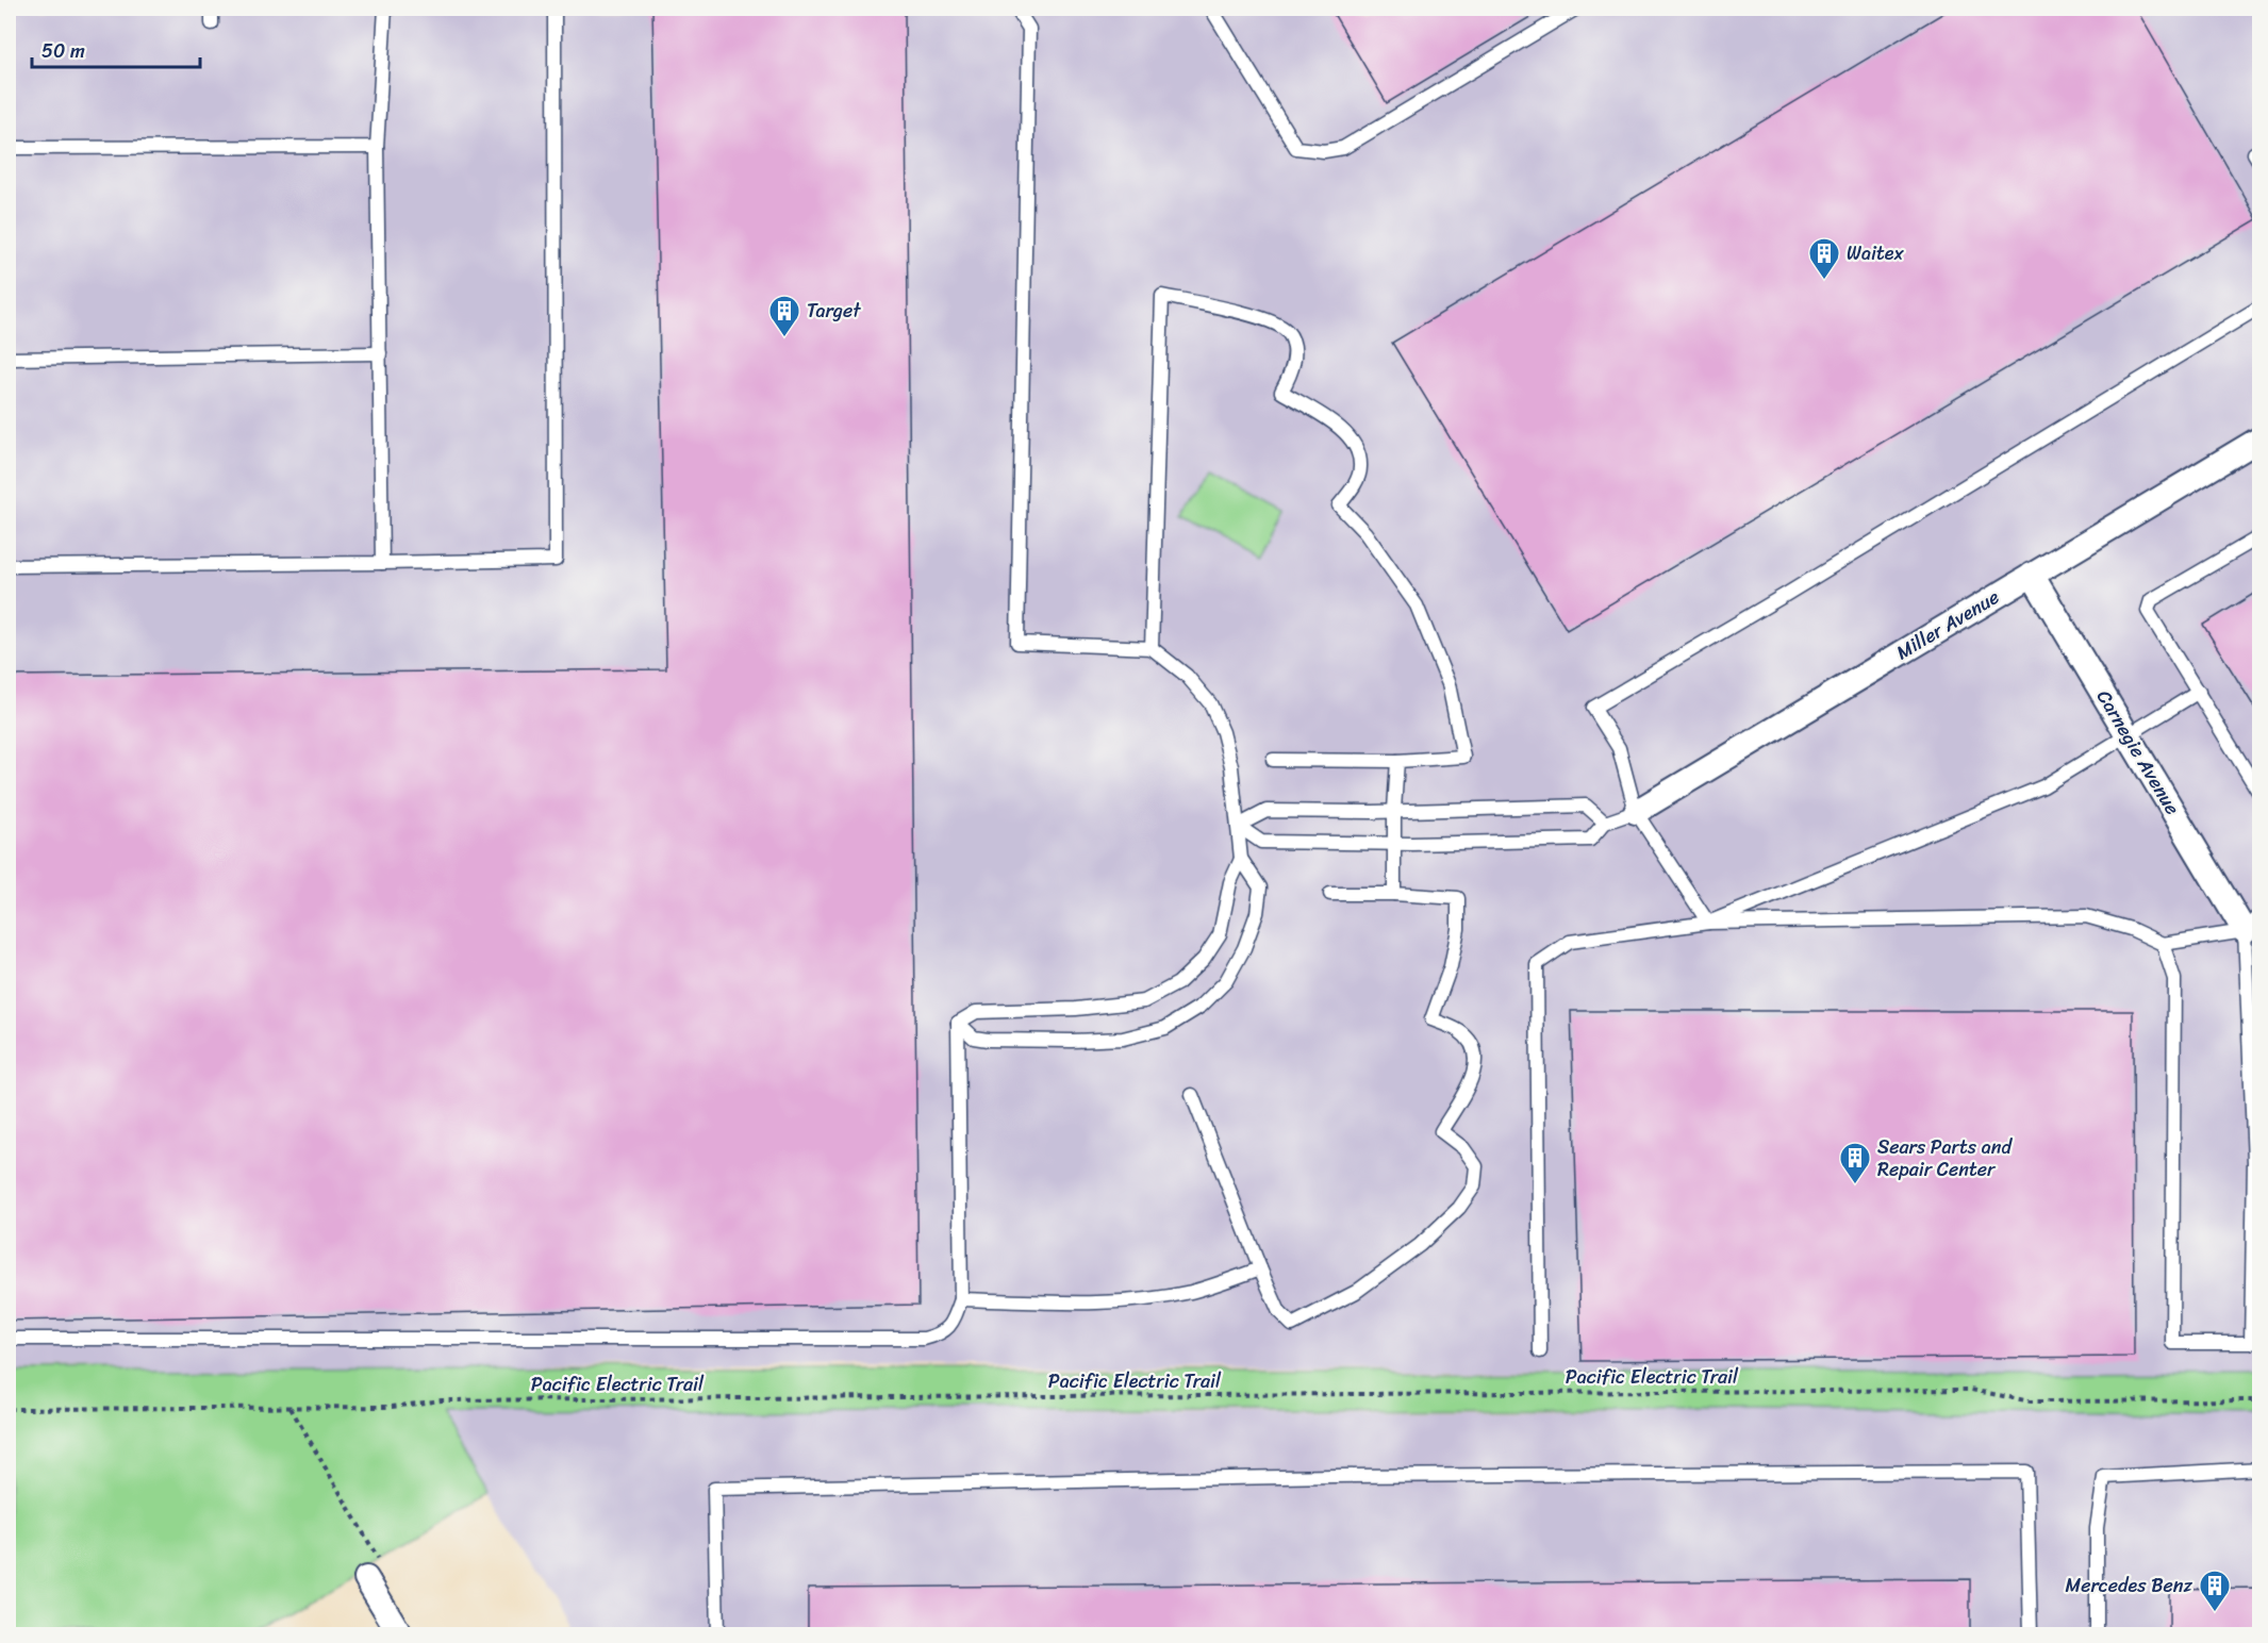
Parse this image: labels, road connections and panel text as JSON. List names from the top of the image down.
{
  "streets": {
    "street": ["Miller Avenue", "Carnegie Avenue"],
    "path": ["Pacific Electric Trail"]
  },
  "crossings": [
    ["Miller Avenue", "Carnegie Avenue"]
  ],
  "places": {
    "building": [
      "Waitex",
      "Target",
      "Sears Parts and Repair Center",
      "Mercedes Benz"
    ]
  },
  "scale_bar": "50 m"
}
